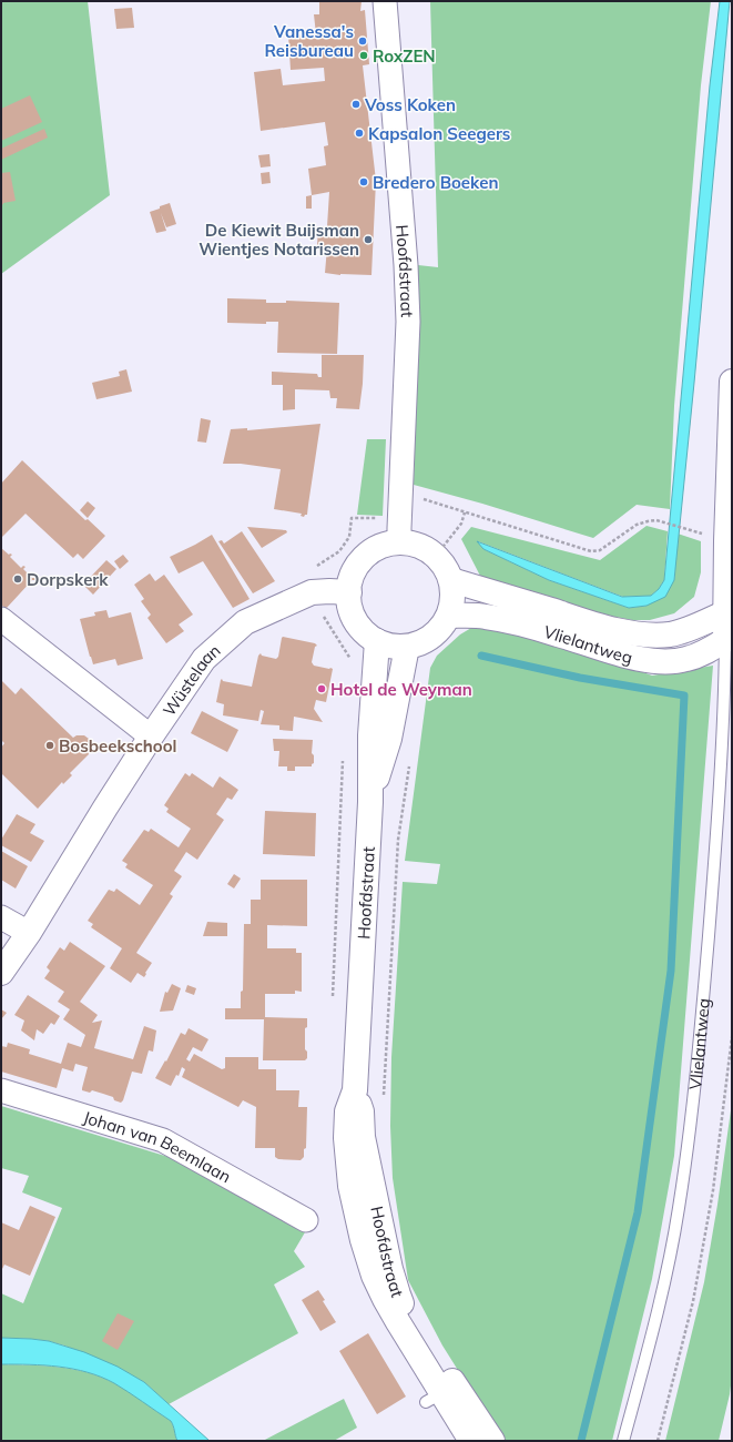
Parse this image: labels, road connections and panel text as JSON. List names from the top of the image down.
{
  "streets": {
    "main road": ["Hoofdstraat", "Vlielantweg", "Wüstelaan"],
    "street": ["Johan van Beemlaan"]
  },
  "crossings": [
    ["Hoofdstraat", "Vlielantweg"],
    ["Hoofdstraat", "Wüstelaan"],
    ["Vlielantweg", "Wüstelaan"]
  ],
  "places": [
    "Vanessa's Reisbureau",
    "RoxZEN",
    "Voss Koken",
    "Kapsalon Seegers",
    "Bredero Boeken",
    "De Kiewit Buijsman Wientjes Notarissen",
    "Dorpskerk",
    "Hotel de Weyman",
    "Bosbeekschool"
  ]
}
